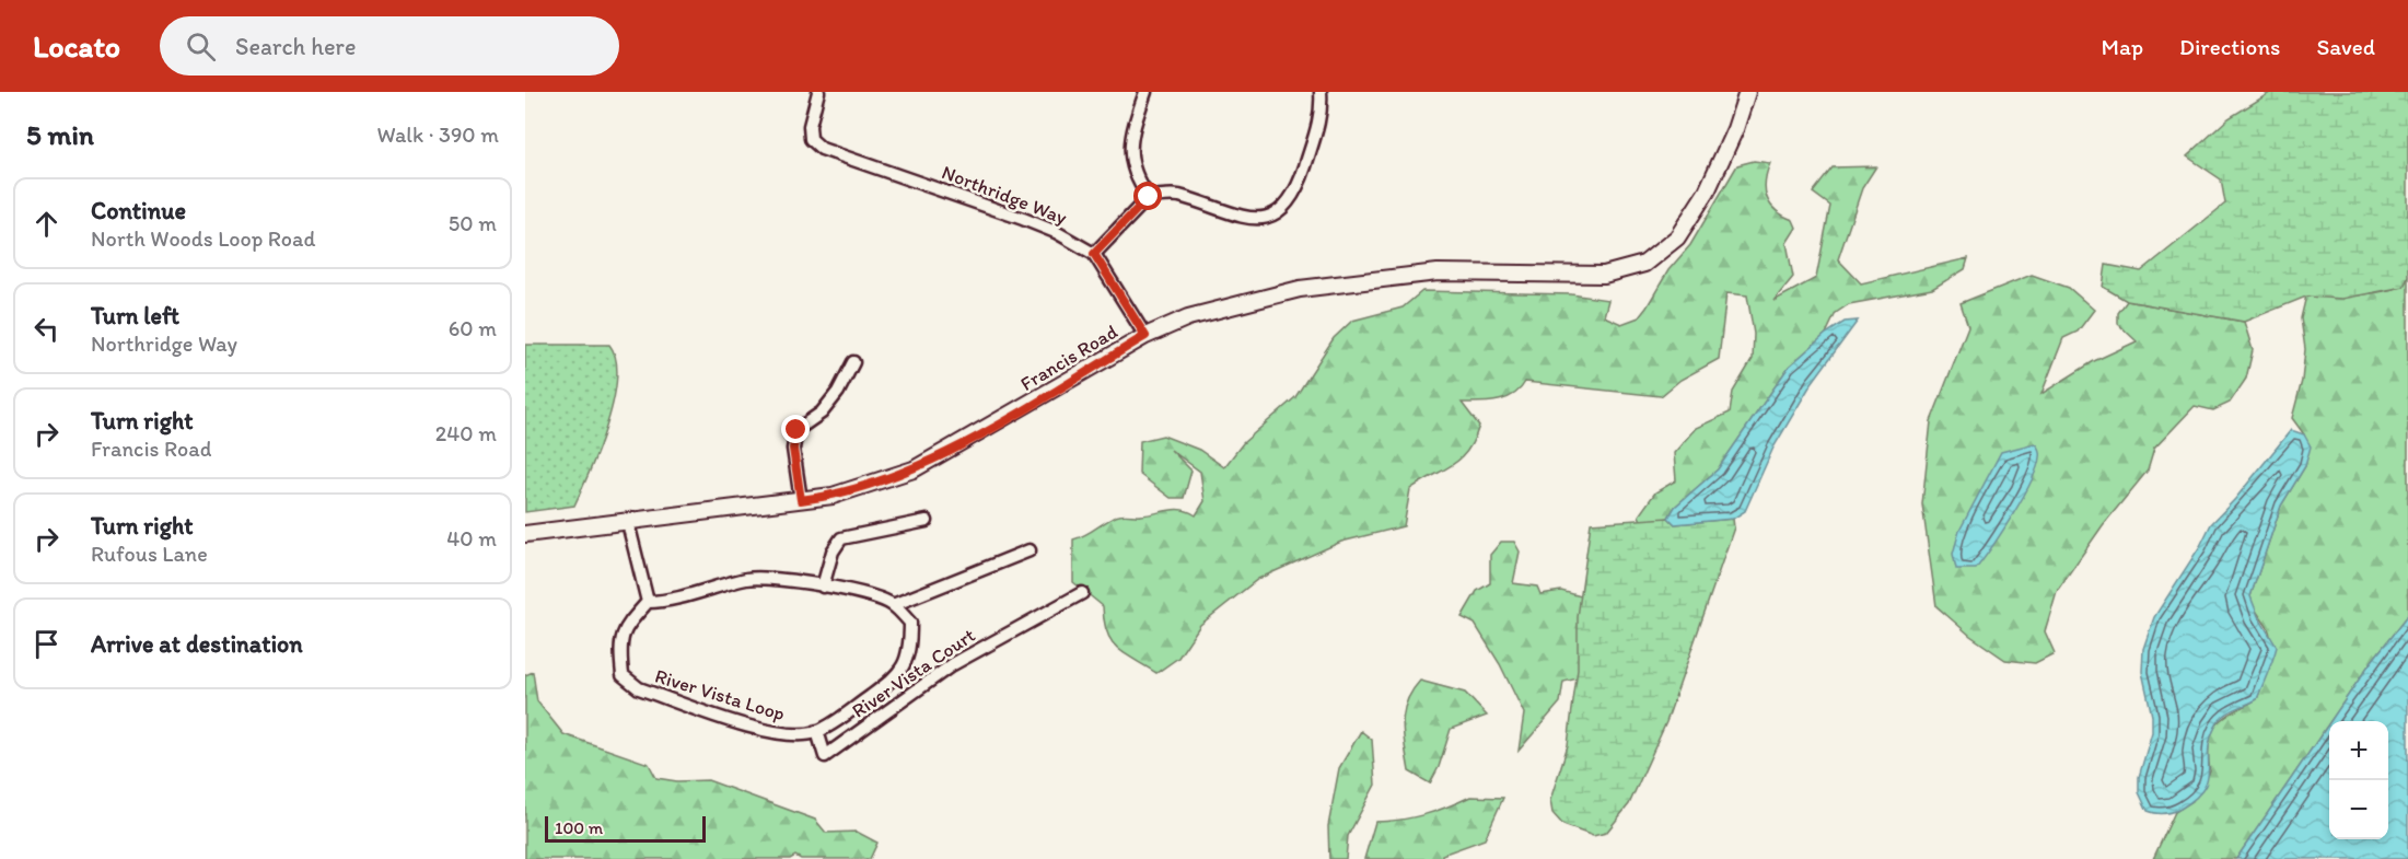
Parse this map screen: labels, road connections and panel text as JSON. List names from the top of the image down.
{
  "streets": {
    "street": [
      "Northridge Way",
      "Francis Road",
      "River Vista Court",
      "River Vista Loop"
    ]
  },
  "crossings": [
    ["River Vista Court", "River Vista Loop"]
  ],
  "scale_bar": "100 m",
  "page": {
    "header": "Locato",
    "search": "Search here",
    "nav": ["Map", "Directions", "Saved"],
    "heading": ["5 min", "Walk · 390 m"],
    "list": [
      ["Continue", "North Woods Loop Road", "50 m"],
      ["Turn left", "Northridge Way", "60 m"],
      ["Turn right", "Francis Road", "240 m"],
      ["Turn right", "Rufous Lane", "40 m"],
      "Arrive at destination"
    ],
    "map_buttons": ["+", "−"],
    "scale": "100 m"
  }
}
